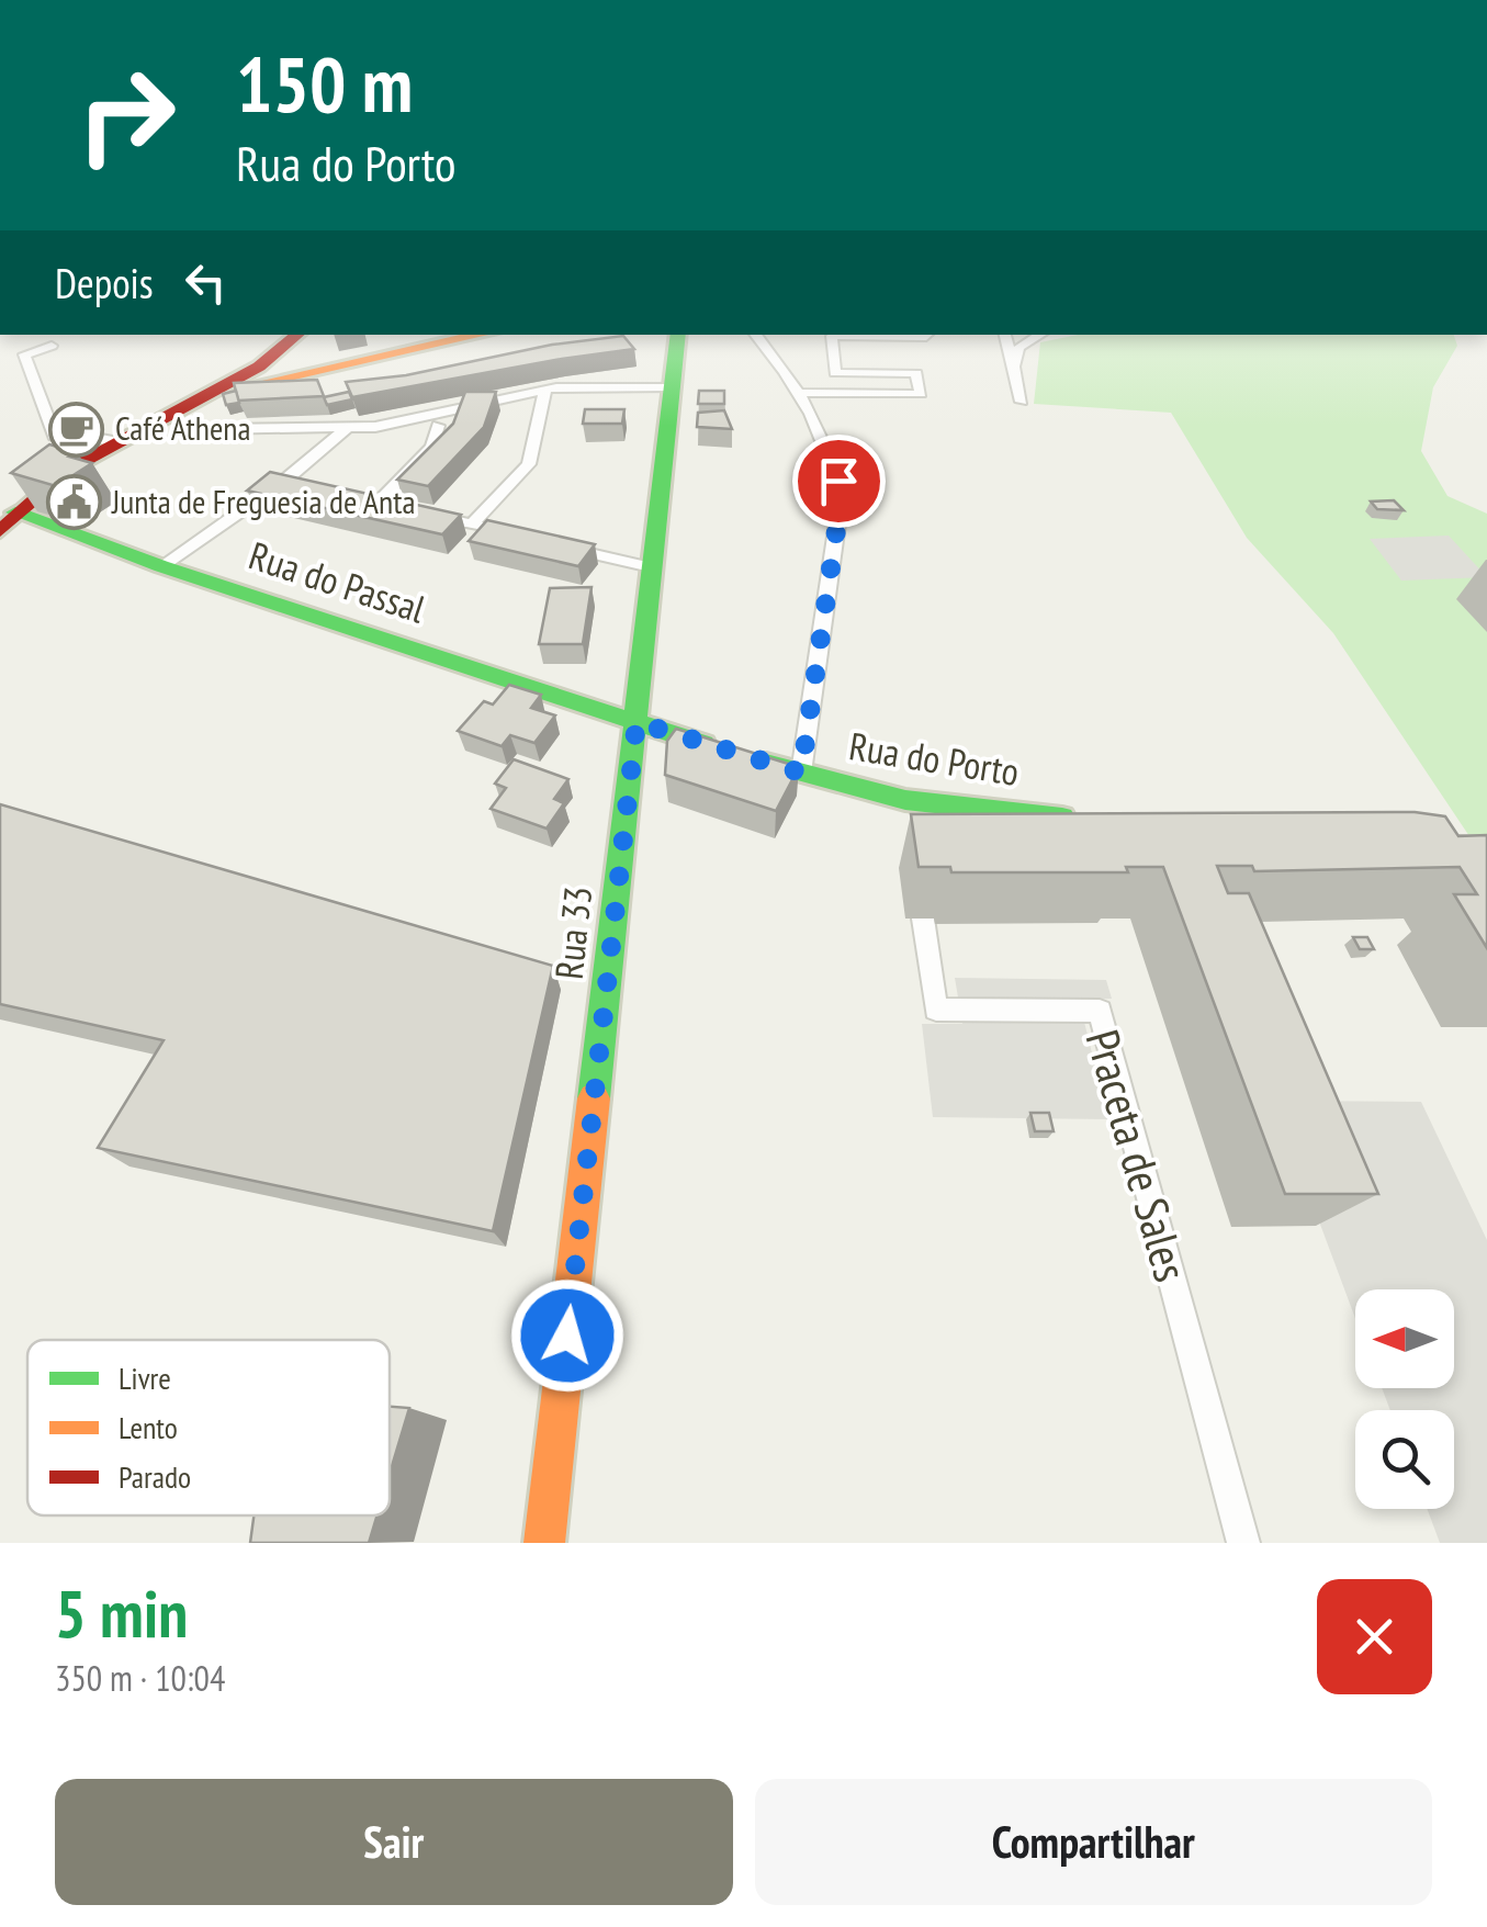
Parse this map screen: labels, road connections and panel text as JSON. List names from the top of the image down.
{
  "streets": {
    "street": [
      "Rua do Passal",
      "Rua do Porto",
      "Rua 33",
      "Praceta de Sales"
    ]
  },
  "crossings": [
    ["Rua do Passal", "Rua do Porto"],
    ["Rua do Passal", "Rua 33"],
    ["Rua do Porto", "Rua 33"]
  ],
  "places": {
    "cafe": ["Café Athena"],
    "public building": ["Junta de Freguesia de Anta"]
  },
  "legend": ["Livre", "Lento", "Parado"],
  "north": "left",
  "page": {
    "turn": ["150 m", "Rua do Porto"],
    "then": "Depois",
    "heading": ["5 min", "350 m · 10:04"],
    "buttons": ["Sair", "Compartilhar"]
  }
}
